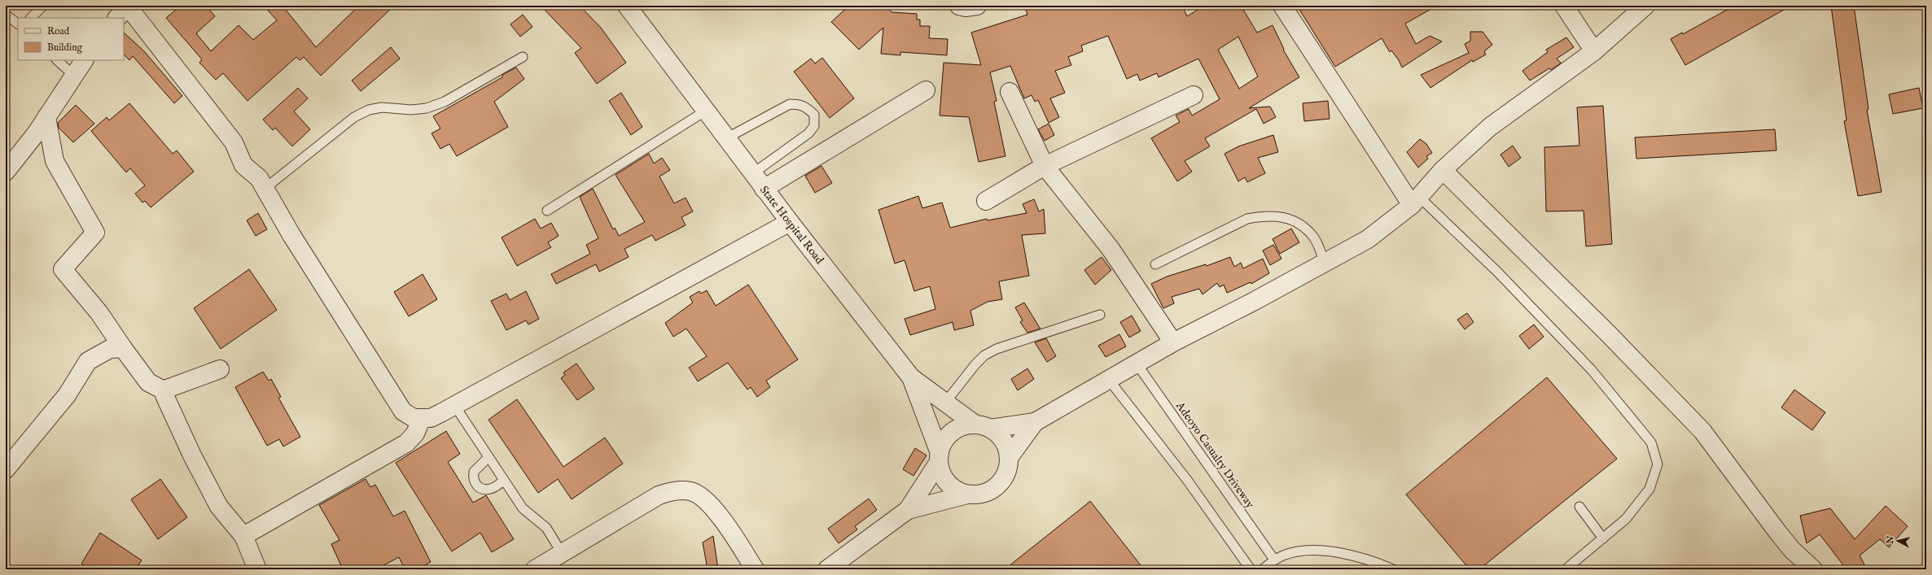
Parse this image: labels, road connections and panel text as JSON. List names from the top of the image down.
{
  "streets": {
    "street": ["State Hospital Road"],
    "lane": ["Adeoyo Casualty Driveway"]
  },
  "legend": ["Road", "Building"],
  "north": "left"
}
